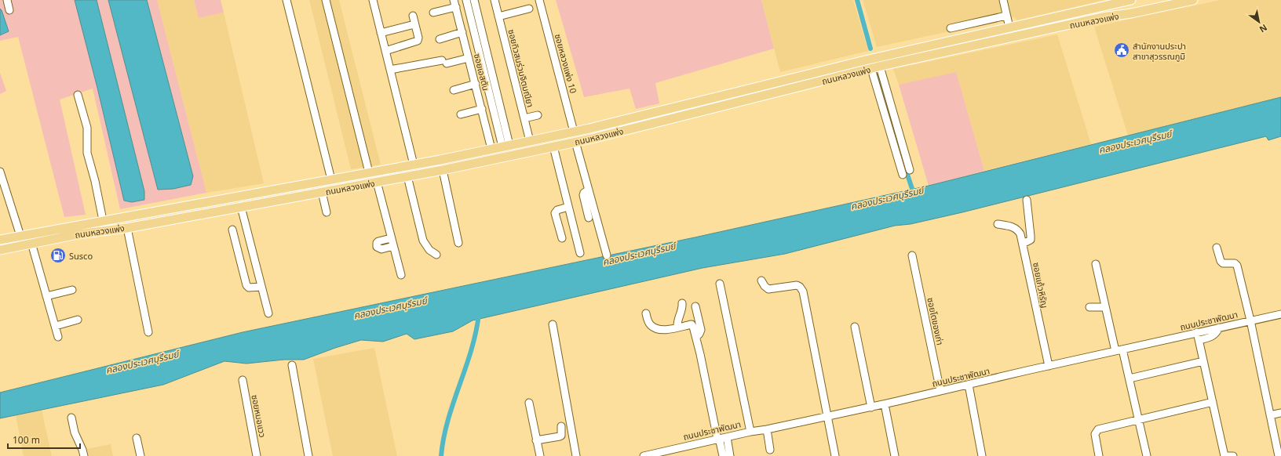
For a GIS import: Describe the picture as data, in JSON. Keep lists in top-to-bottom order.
{
  "streets": {
    "main road": ["ถนนหลวงแพ่ง"],
    "street": [
      "ซอยหลวงแพ่ง 10",
      "ซอยทิวสนร่วมจิตมณียา",
      "ซอยเอสตัน",
      "ซอยแก้วหิรัญ",
      "ถนนประชาพัฒนา",
      "ซอยโตของเก่า",
      "ซอยหมอแวว"
    ]
  },
  "crossings": [
    ["ถนนหลวงแพ่ง", "ซอยหลวงแพ่ง 10"],
    ["ถนนหลวงแพ่ง", "ซอยทิวสนร่วมจิตมณียา"],
    ["ถนนหลวงแพ่ง", "ซอยเอสตัน"],
    ["ซอยแก้วหิรัญ", "ถนนประชาพัฒนา"],
    ["ถนนประชาพัฒนา", "ซอยโตของเก่า"]
  ],
  "water": ["คลองประเวศบุรีรมย์"],
  "places": {
    "public building": ["สำนักงานประปา สาขาสุวรรณภูมิ"],
    "fuel station": ["Susco"]
  },
  "scale_bar": "100 m",
  "north": "bottom right"
}
